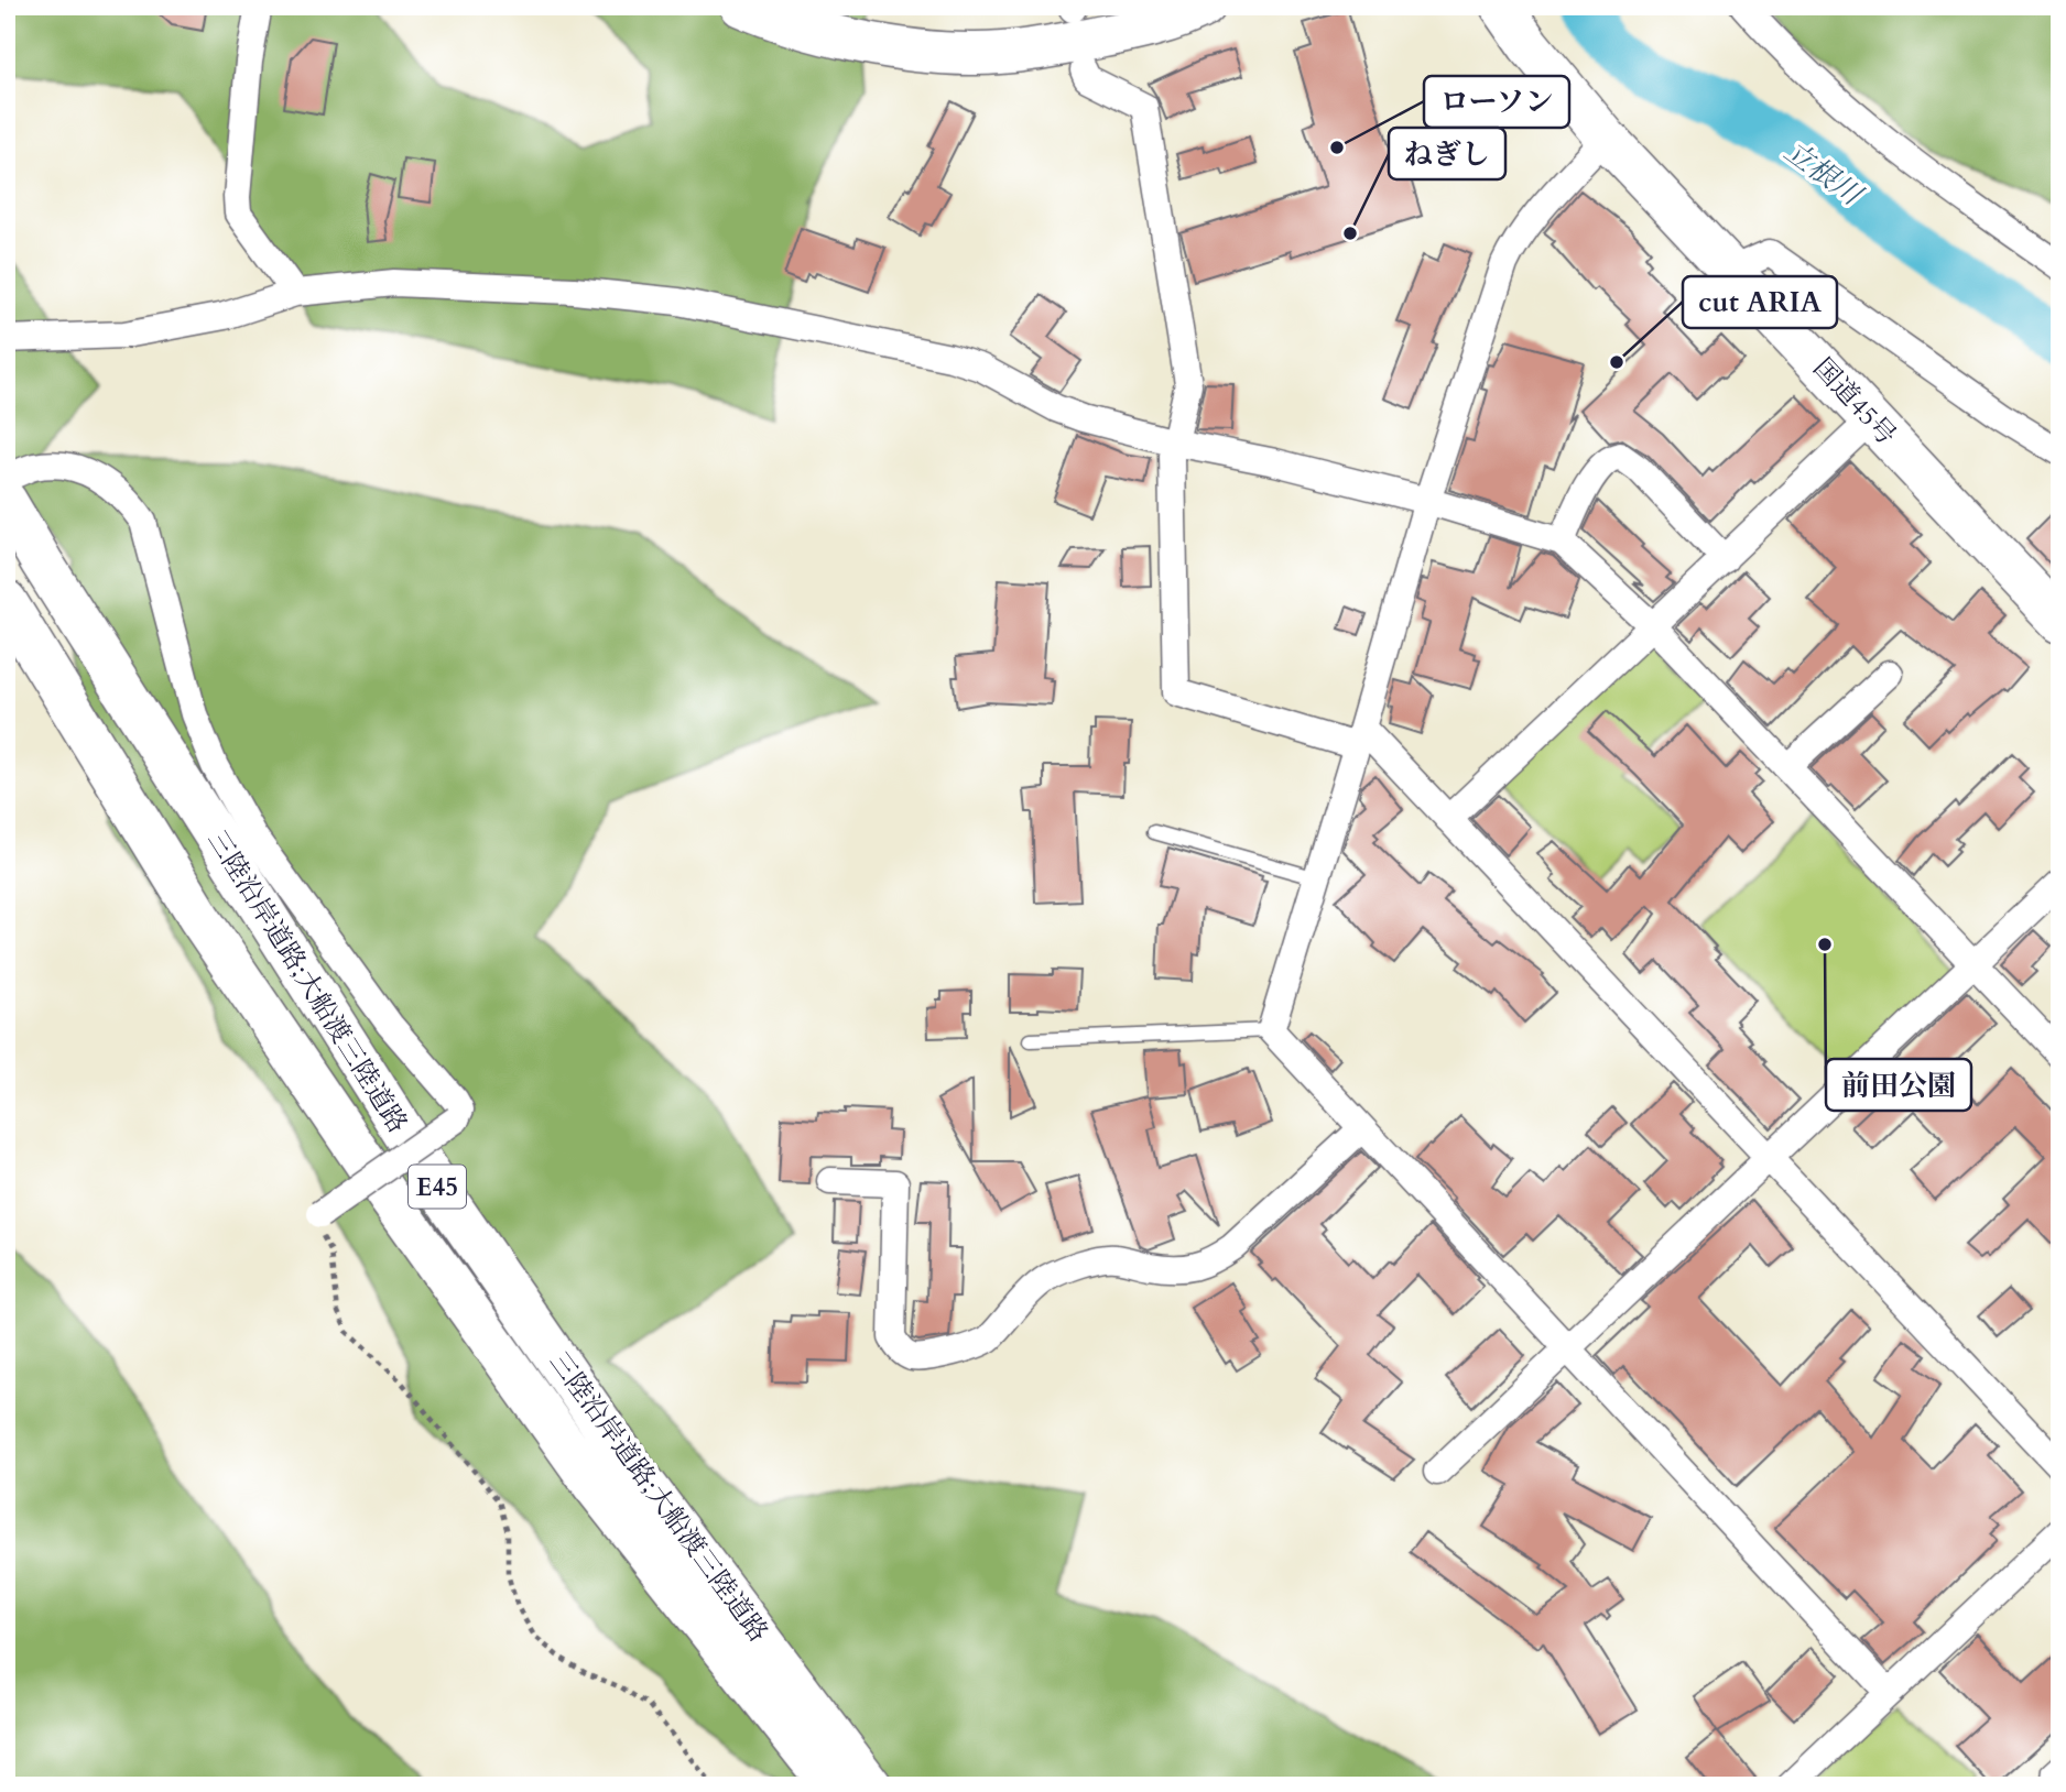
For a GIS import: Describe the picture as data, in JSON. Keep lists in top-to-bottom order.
{
  "streets": {
    "highway": ["国道45号", "三陸沿岸道路;大船渡三陸道路", "E45"]
  },
  "water": ["立根川"],
  "places": [
    "ローソン",
    "ねぎし",
    "cut ARIA",
    "前田公園"
  ]
}
